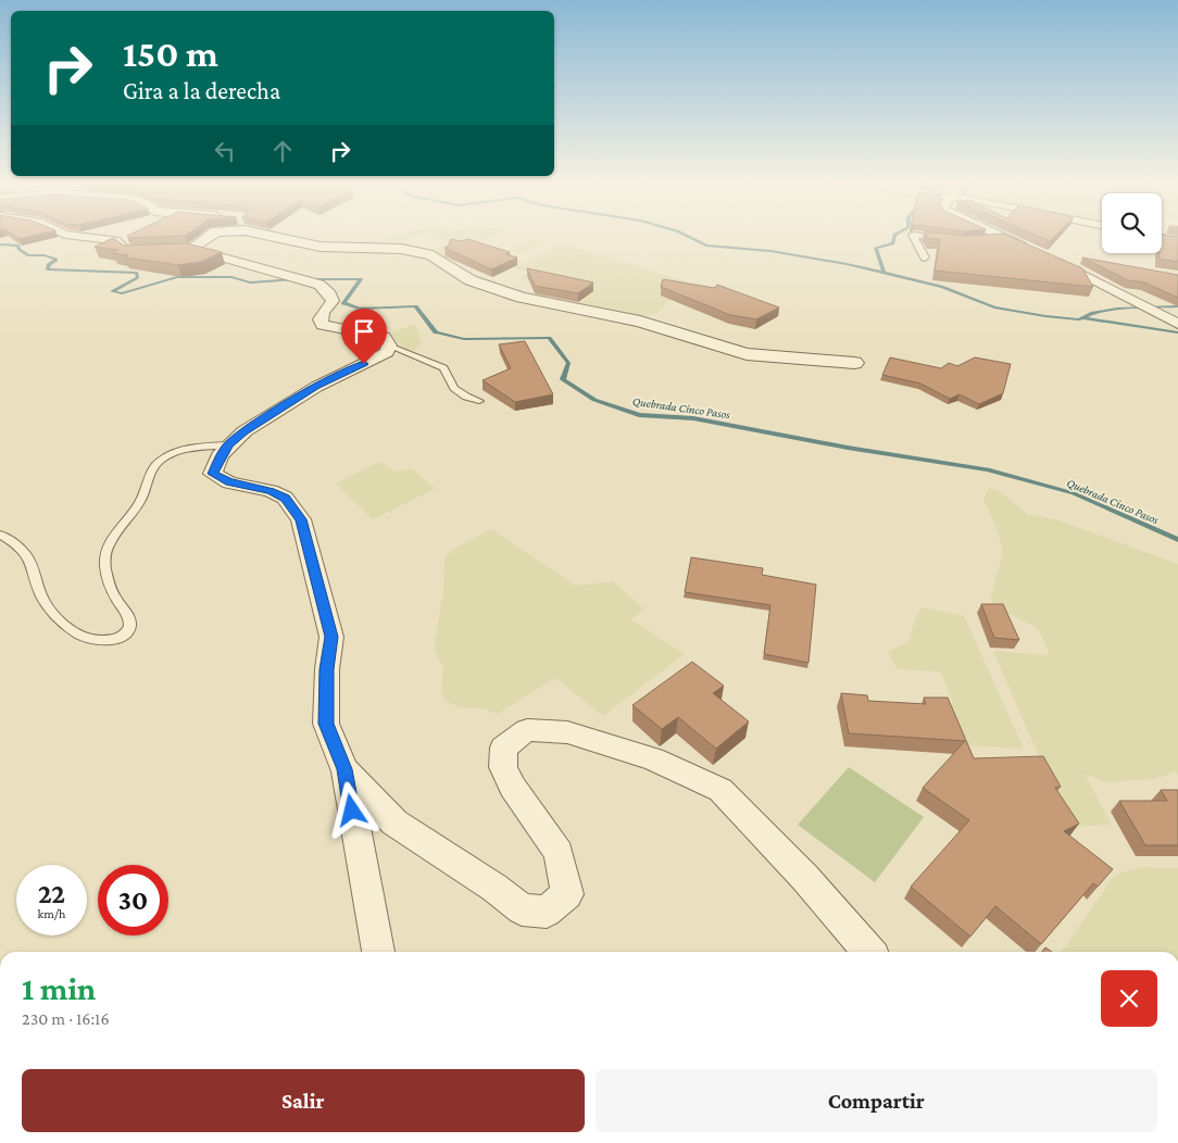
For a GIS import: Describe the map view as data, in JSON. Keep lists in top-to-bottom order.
{
  "water": ["Quebrada Cinco Pasos"],
  "page": {
    "turn": ["150 m", "Gira a la derecha"],
    "speed": "22 km/h",
    "limit": "30",
    "heading": ["1 min", "230 m · 16:16"],
    "buttons": ["Salir", "Compartir"]
  }
}
